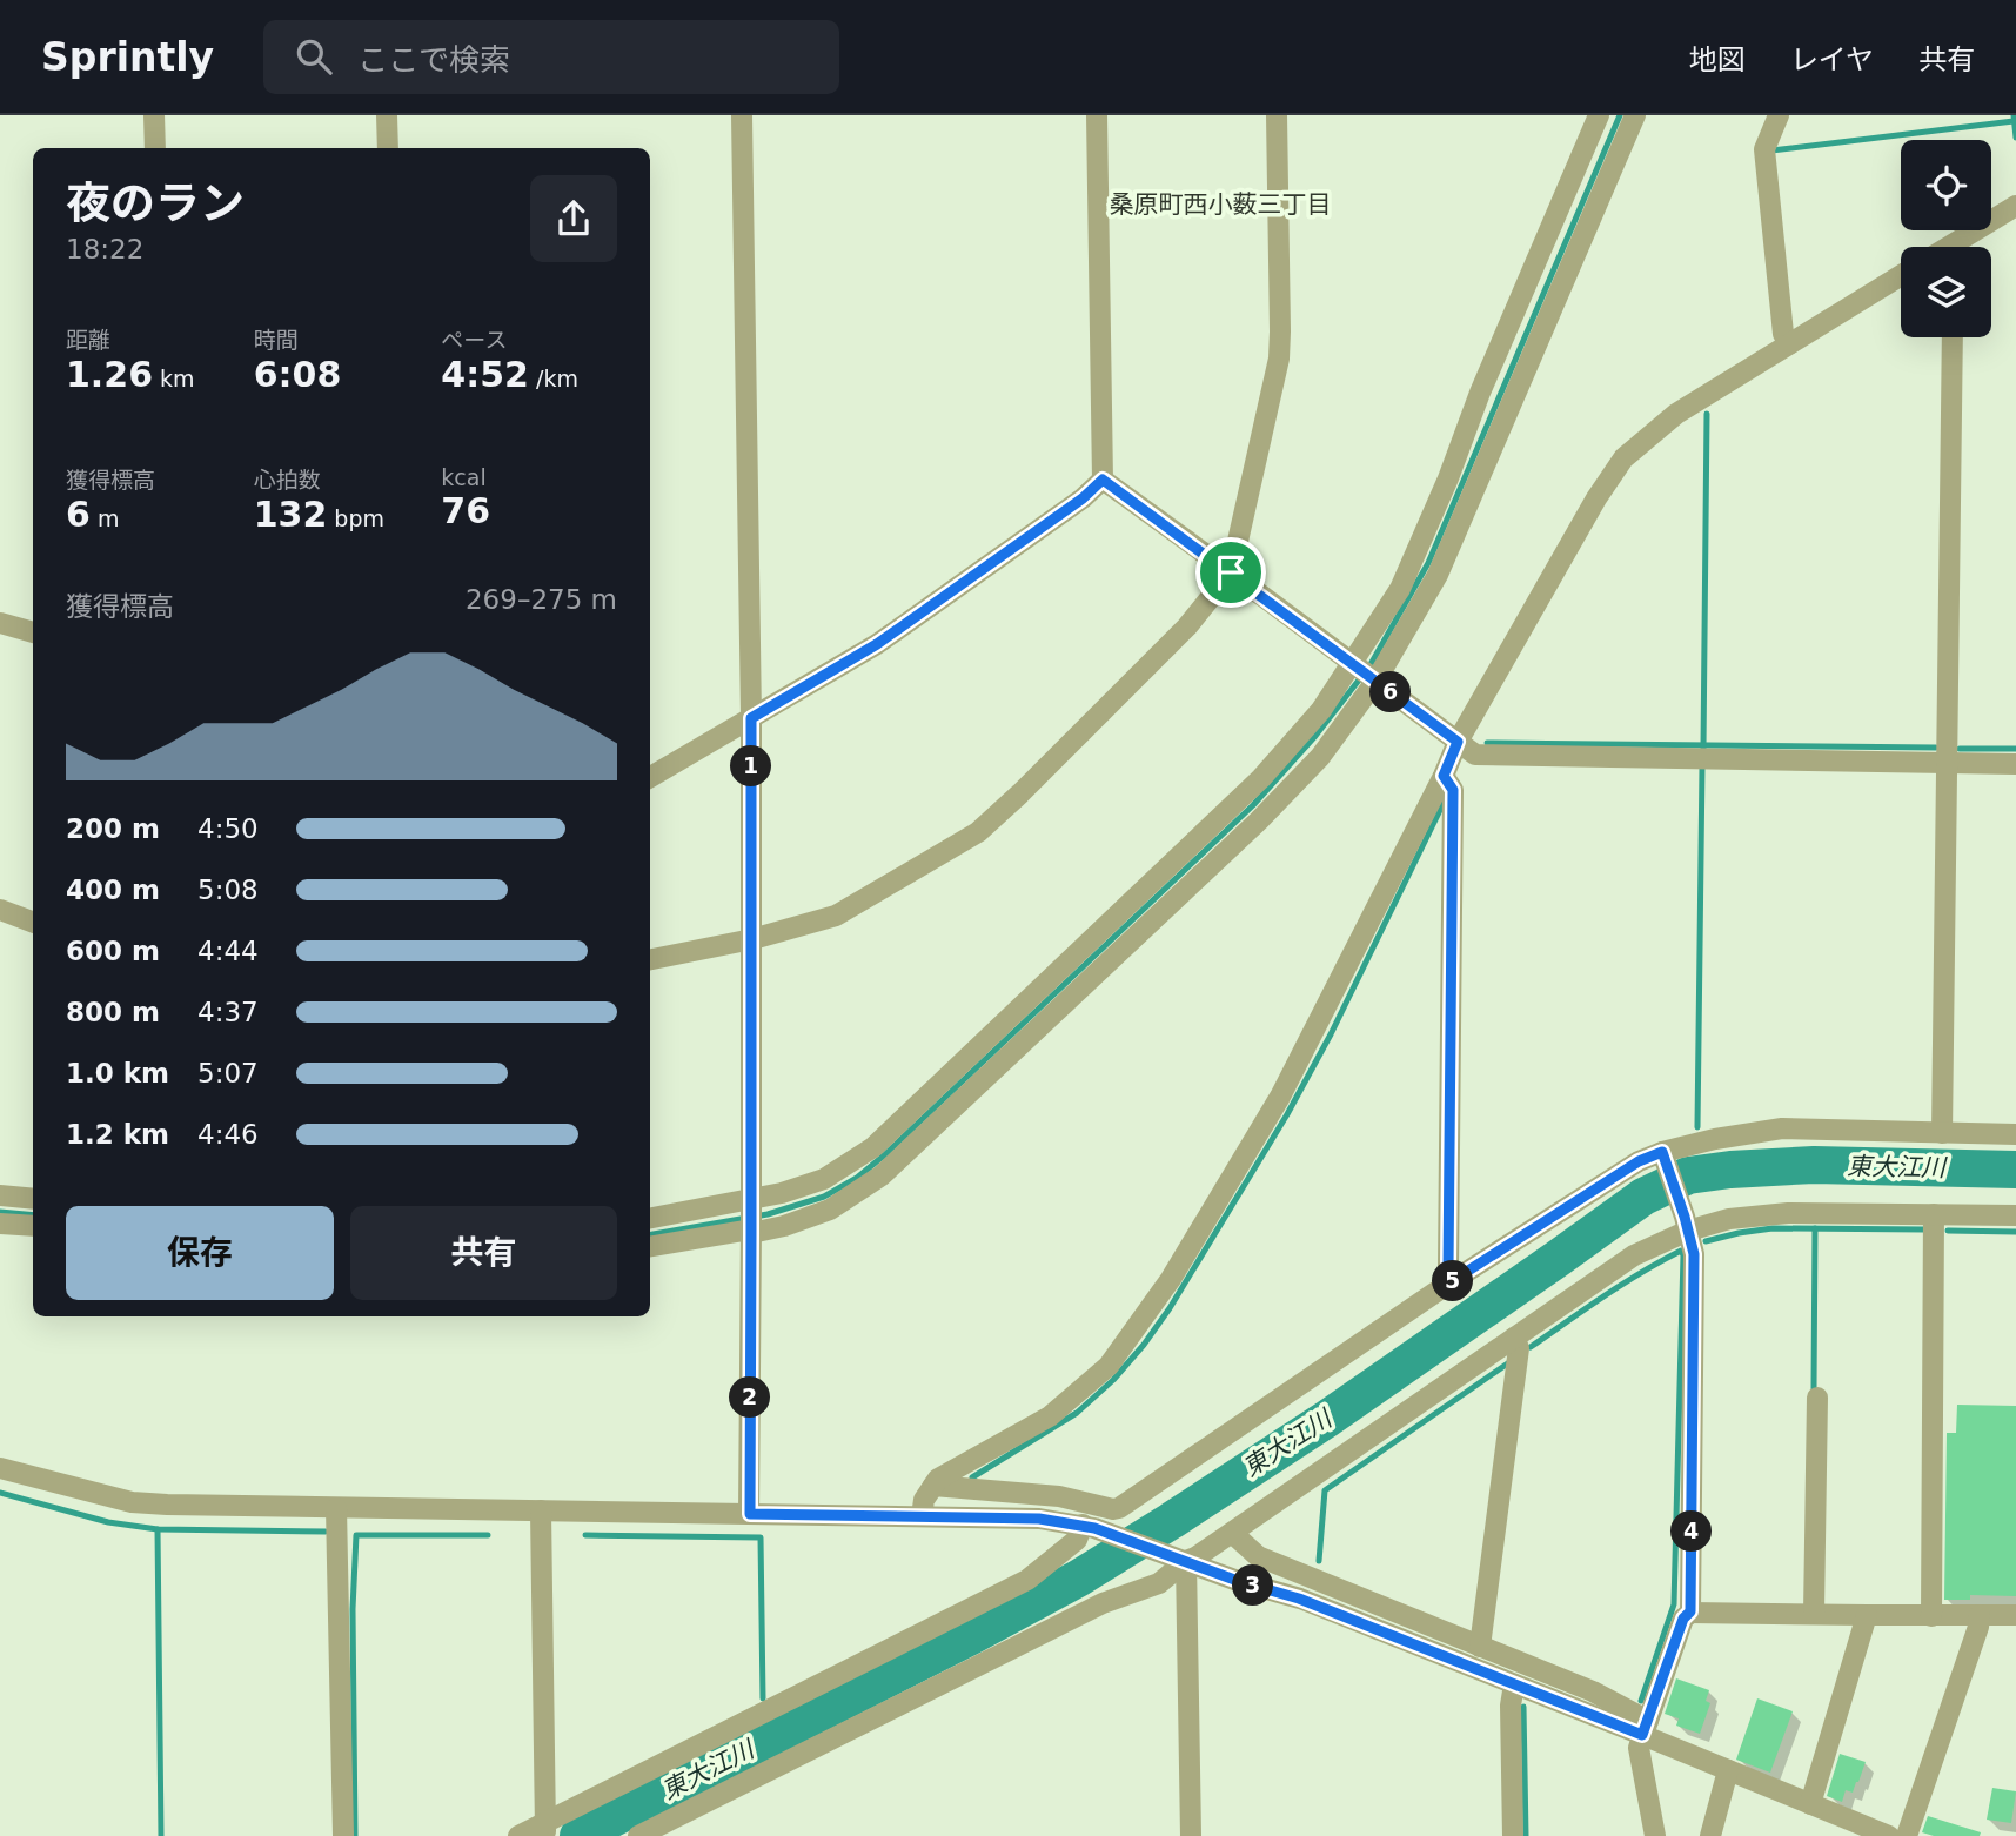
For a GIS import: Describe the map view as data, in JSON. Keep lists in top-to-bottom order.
{
  "districts": ["桑原町西小薮三丁目"],
  "water": ["東大江川"],
  "page": {
    "header": "Sprintly",
    "search": "ここで検索",
    "nav": ["地図", "レイヤ", "共有"],
    "heading": ["夜のラン", "18:22"],
    "stats": [
      ["距離", "1.26 km"],
      ["時間", "6:08"],
      ["ペース", "4:52 /km"],
      ["獲得標高", "6 m"],
      ["心拍数", "132 bpm"],
      ["kcal", "76"]
    ],
    "chart": ["獲得標高", "269–275 m"],
    "pins": [
      "6",
      "1",
      "5",
      "2",
      "4",
      "3"
    ],
    "list": [
      {
        "name": "200 m",
        "note": "4:50"
      },
      {
        "name": "400 m",
        "note": "5:08"
      },
      {
        "name": "600 m",
        "note": "4:44"
      },
      {
        "name": "800 m",
        "note": "4:37"
      },
      {
        "name": "1.0 km",
        "note": "5:07"
      },
      {
        "name": "1.2 km",
        "note": "4:46"
      }
    ],
    "buttons": ["保存", "共有"]
  }
}
